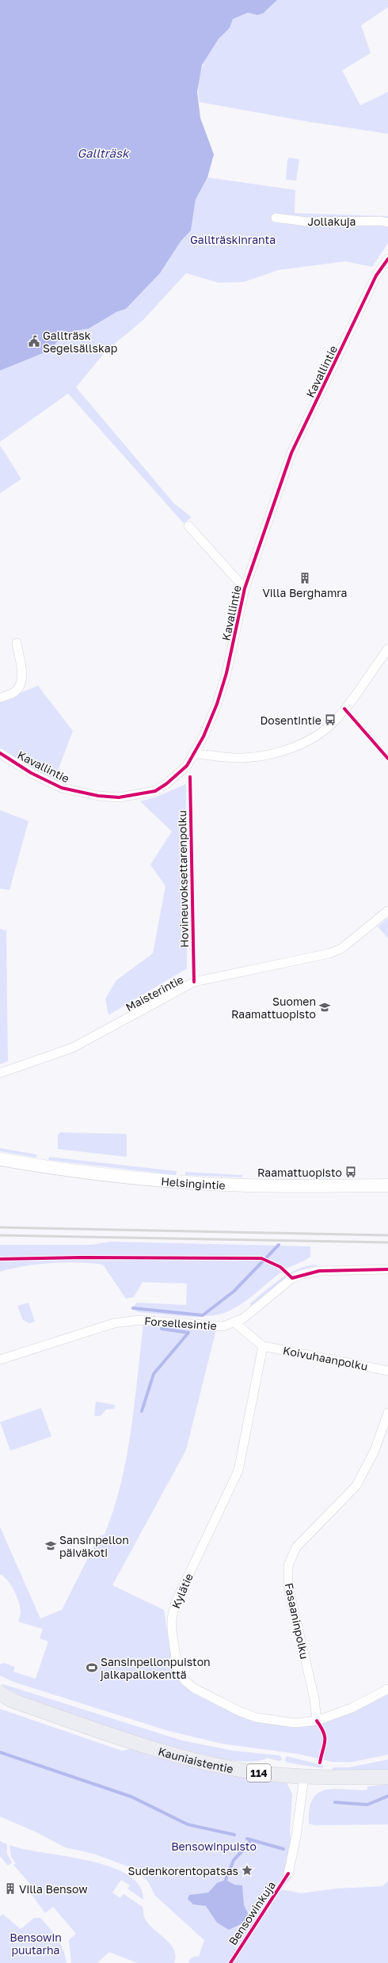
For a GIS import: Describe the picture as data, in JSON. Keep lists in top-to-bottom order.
{
  "streets": {
    "main road": ["Helsingintie", "Kauniaistentie", "114"],
    "street": [
      "Jollakuja",
      "Kavallintie",
      "Maisterintie",
      "Forsellesintie",
      "Koivuhaanpolku",
      "Kylätie",
      "Fasaaninpolku",
      "Bensowinkuja"
    ],
    "cycle path": ["Hovineuvoksettarenpolku"]
  },
  "crossings": [
    ["Koivuhaanpolku", "Kylätie"],
    ["Kylätie", "Fasaaninpolku"],
    ["Kauniaistentie", "Bensowinkuja"]
  ],
  "water": ["Gallträsk"],
  "parks": ["Gallträskinranta", "Bensowinpuisto", "Bensowin puutarha"],
  "places": {
    "public building": ["Gallträsk Segelsällskap"],
    "building": ["Villa Berghamra", "Villa Bensow"],
    "bus stop": ["Dosentintie", "Raamattuopisto"],
    "school or university": ["Suomen Raamattuopisto", "Sansinpellon päiväkoti"],
    "sports": ["Sansinpellonpuiston jalkapallokenttä"],
    "place": ["Sudenkorentopatsas"]
  }
}
